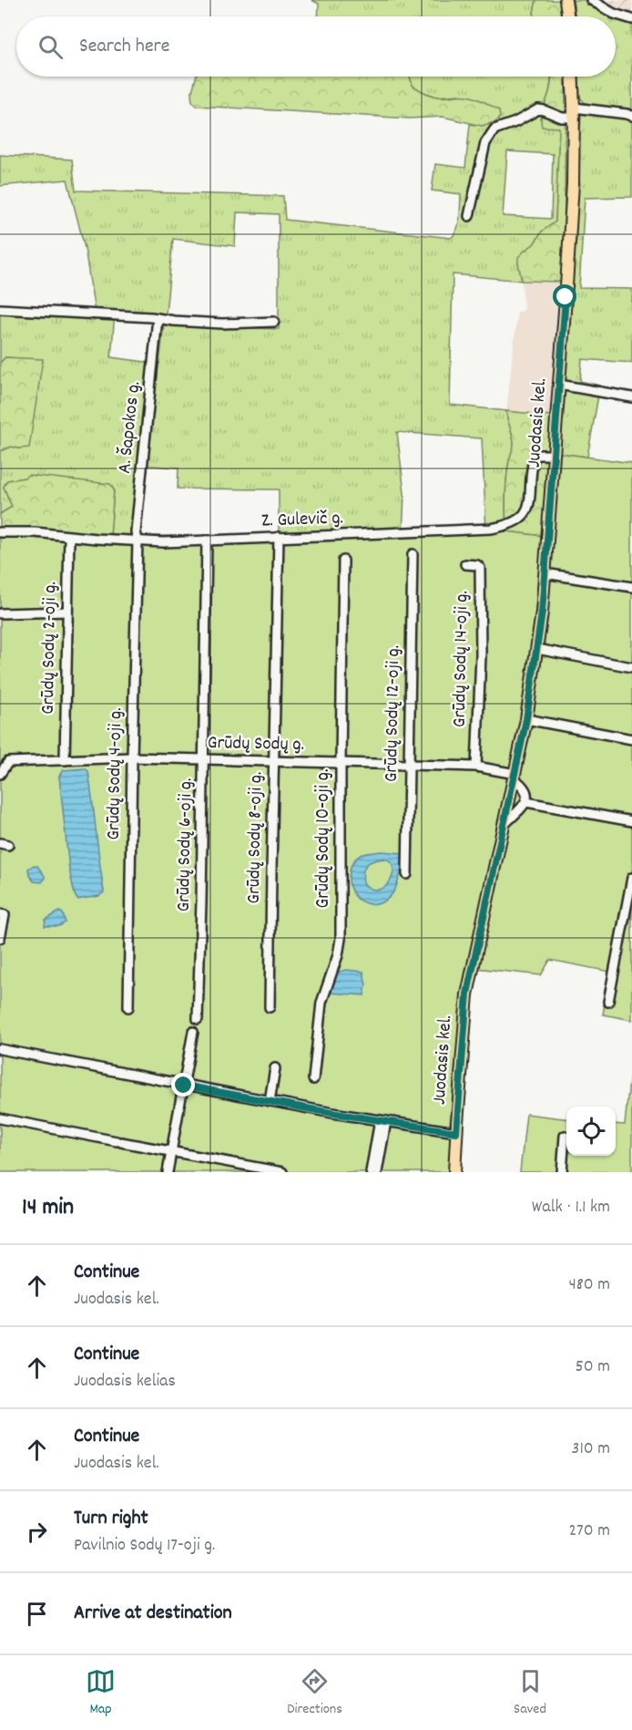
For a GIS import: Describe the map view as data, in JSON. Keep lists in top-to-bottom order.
{
  "streets": {
    "main road": ["Juodasis kel."],
    "street": [
      "A. Šapokos g.",
      "Z. Gulevič g.",
      "Grūdų Sodų 2-oji g.",
      "Grūdų Sodų 14-oji g.",
      "Grūdų Sodų 12-oji g.",
      "Grūdų Sodų g.",
      "Grūdų Sodų 4-oji g.",
      "Grūdų Sodų 8-oji g.",
      "Grūdų Sodų 10-oji g.",
      "Grūdų Sodų 6-oji g."
    ]
  },
  "crossings": [
    ["Juodasis kel.", "Z. Gulevič g."],
    ["Juodasis kel.", "Grūdų Sodų g."],
    ["A. Šapokos g.", "Z. Gulevič g."],
    ["A. Šapokos g.", "Grūdų Sodų 4-oji g."],
    ["Z. Gulevič g.", "Grūdų Sodų 2-oji g."],
    ["Z. Gulevič g.", "Grūdų Sodų 4-oji g."],
    ["Z. Gulevič g.", "Grūdų Sodų 8-oji g."],
    ["Z. Gulevič g.", "Grūdų Sodų 6-oji g."],
    ["Grūdų Sodų 2-oji g.", "Grūdų Sodų g."],
    ["Grūdų Sodų 14-oji g.", "Grūdų Sodų g."],
    ["Grūdų Sodų 12-oji g.", "Grūdų Sodų g."],
    ["Grūdų Sodų g.", "Grūdų Sodų 4-oji g."],
    ["Grūdų Sodų g.", "Grūdų Sodų 8-oji g."],
    ["Grūdų Sodų g.", "Grūdų Sodų 10-oji g."],
    ["Grūdų Sodų g.", "Grūdų Sodų 6-oji g."]
  ],
  "page": {
    "search": "Search here",
    "heading": ["14 min", "Walk · 1.1 km"],
    "list": [
      ["Continue", "Juodasis kel.", "480 m"],
      ["Continue", "Juodasis kelias", "50 m"],
      ["Continue", "Juodasis kel.", "310 m"],
      ["Turn right", "Pavilnio Sodų 17-oji g.", "270 m"],
      "Arrive at destination"
    ],
    "nav": ["Map", "Directions", "Saved"]
  }
}
